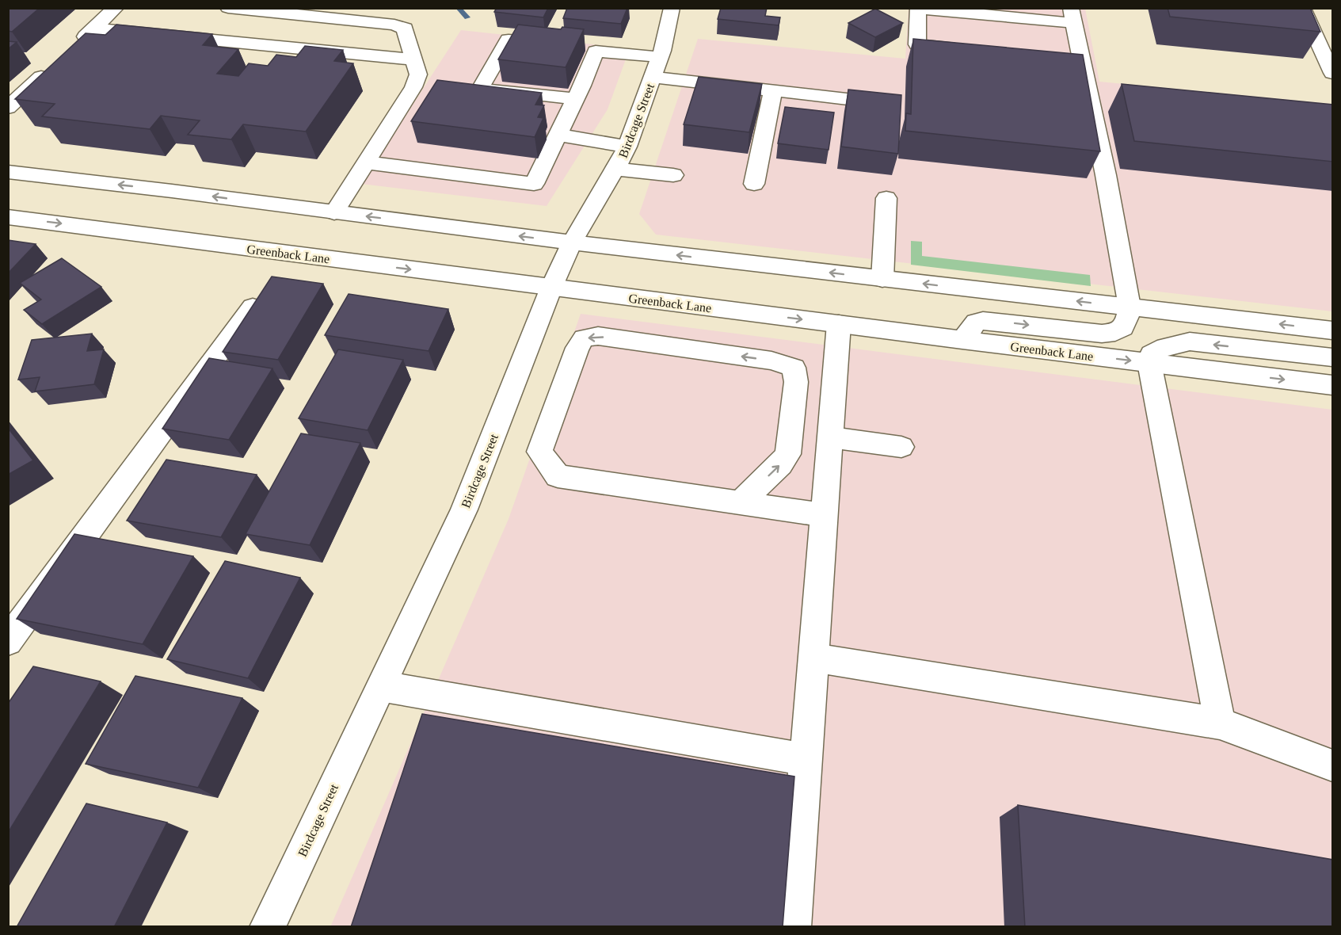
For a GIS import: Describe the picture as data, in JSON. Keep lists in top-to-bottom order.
{
  "streets": {
    "main road": ["Birdcage Street", "Greenback Lane"]
  },
  "crossings": [
    ["Birdcage Street", "Greenback Lane"]
  ]
}
